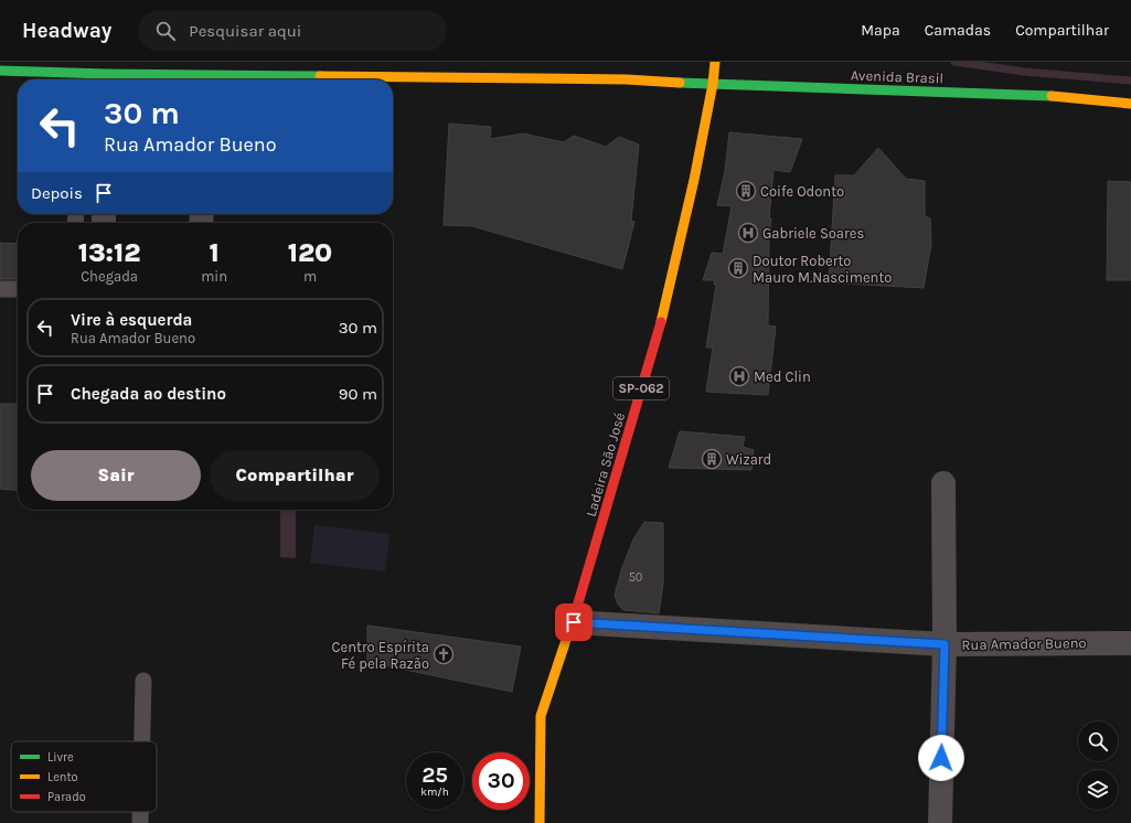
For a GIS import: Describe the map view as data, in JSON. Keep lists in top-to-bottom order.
{
  "streets": {
    "main road": ["Avenida Brasil", "SP-062", "Ladeira São José"],
    "street": ["Rua Amador Bueno"]
  },
  "crossings": [
    ["Avenida Brasil", "Ladeira São José"],
    ["Ladeira São José", "Rua Amador Bueno"]
  ],
  "places": {
    "building": ["Coife Odonto", "Doutor Roberto Mauro M.Nascimento", "Wizard"],
    "hospital": ["Gabriele Soares", "Med Clin"],
    "church": ["Centro Espírita Fé pela Razão"]
  },
  "house_numbers": ["50"],
  "legend": ["Livre", "Lento", "Parado"],
  "page": {
    "header": "Headway",
    "search": "Pesquisar aqui",
    "nav": ["Mapa", "Camadas", "Compartilhar"],
    "turn": ["30 m", "Rua Amador Bueno"],
    "then": "Depois",
    "eta": [
      "13:12",
      "Chegada",
      "1",
      "min",
      "120",
      "m"
    ],
    "list": [
      {
        "name": "Vire à esquerda",
        "note": "Rua Amador Bueno",
        "value": "30 m"
      },
      {
        "name": "Chegada ao destino",
        "value": "90 m"
      }
    ],
    "buttons": ["Sair", "Compartilhar"],
    "speed": "25 km/h",
    "limit": "30"
  }
}
